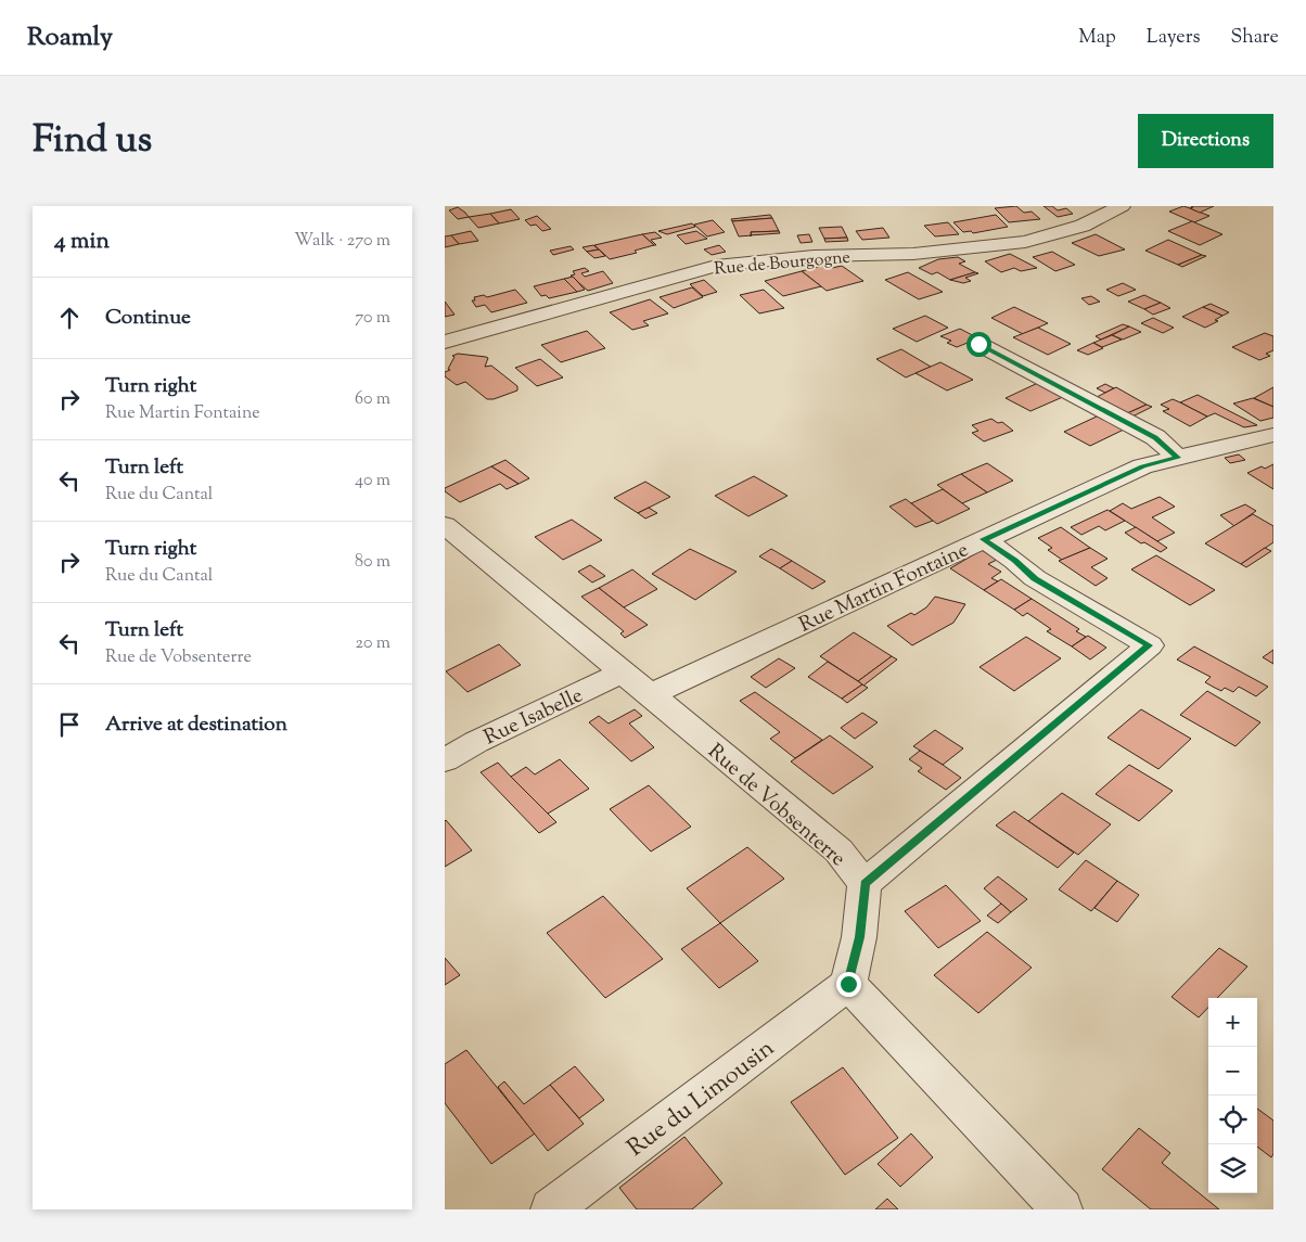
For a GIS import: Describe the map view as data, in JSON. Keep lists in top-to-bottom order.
{
  "streets": {
    "street": [
      "Rue de Bourgogne",
      "Rue Martin Fontaine",
      "Rue Isabelle",
      "Rue de Vobsenterre",
      "Rue du Limousin"
    ]
  },
  "crossings": [
    ["Rue Martin Fontaine", "Rue de Vobsenterre"],
    ["Rue Isabelle", "Rue de Vobsenterre"]
  ],
  "page": {
    "header": "Roamly",
    "nav": ["Map", "Layers", "Share"],
    "title": "Find us",
    "buttons": "Directions",
    "heading": ["4 min", "Walk · 270 m"],
    "list": [
      ["Continue", "70 m"],
      ["Turn right", "Rue Martin Fontaine", "60 m"],
      ["Turn left", "Rue du Cantal", "40 m"],
      ["Turn right", "Rue du Cantal", "80 m"],
      ["Turn left", "Rue de Vobsenterre", "20 m"],
      "Arrive at destination"
    ],
    "map_buttons": ["+", "−"]
  }
}
